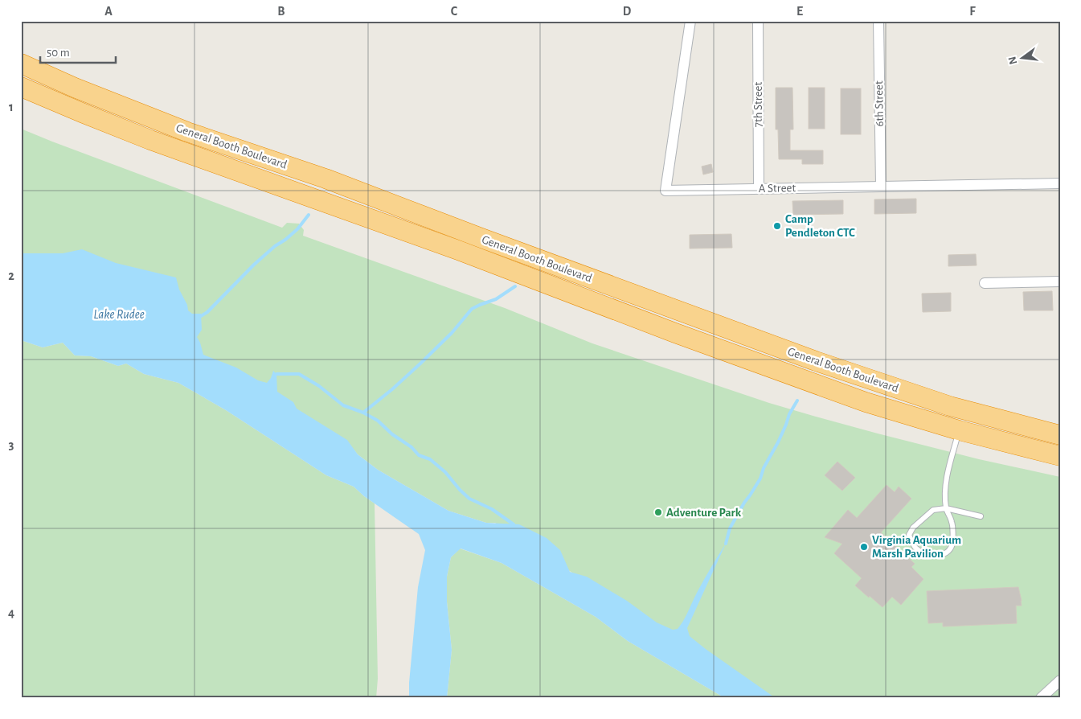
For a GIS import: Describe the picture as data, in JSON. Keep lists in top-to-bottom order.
{
  "streets": {
    "highway": ["General Booth Boulevard"],
    "street": ["6th Street", "7th Street", "A Street"]
  },
  "crossings": [
    ["6th Street", "A Street"],
    ["7th Street", "A Street"]
  ],
  "water": ["Lake Rudee"],
  "places": ["Camp Pendleton CTC", "Adventure Park", "Virginia Aquarium Marsh Pavilion"],
  "scale_bar": "50 m",
  "north": "left",
  "grid": {
    "columns": [
      "A",
      "B",
      "C",
      "D",
      "E",
      "F"
    ],
    "rows": [
      "1",
      "2",
      "3",
      "4"
    ]
  }
}
